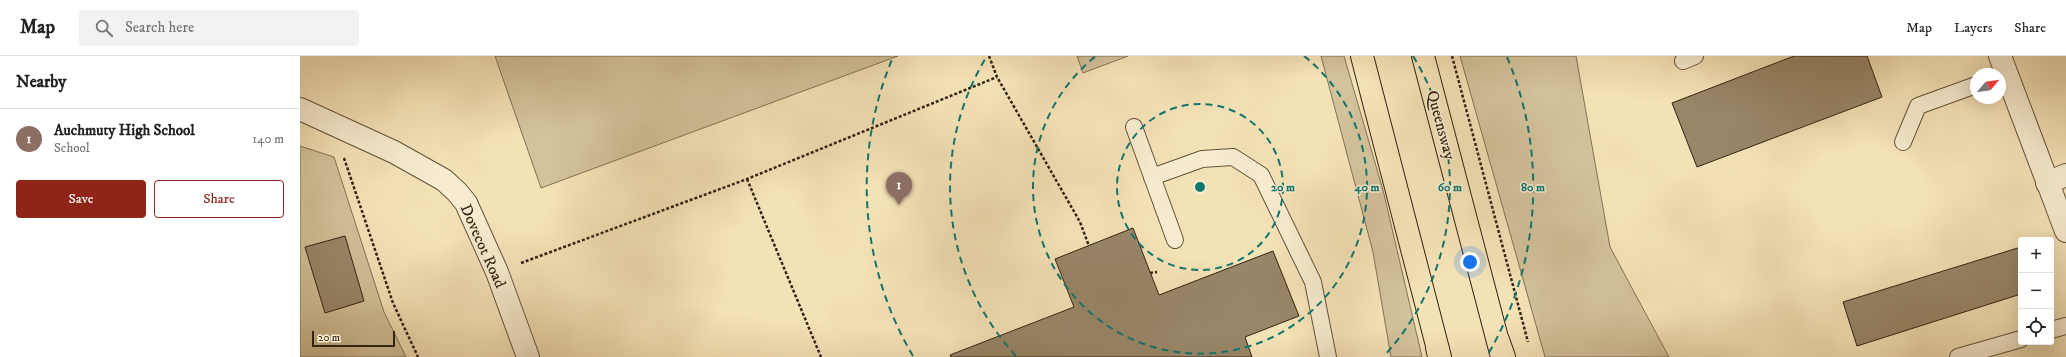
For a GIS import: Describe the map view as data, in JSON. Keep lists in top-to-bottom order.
{
  "streets": {
    "main road": ["Queensway"],
    "street": ["Dovecot Road"]
  },
  "scale_bar": "20 m",
  "north": "top right",
  "page": {
    "header": "Map",
    "search": "Search here",
    "nav": ["Map", "Layers", "Share"],
    "heading": "Nearby",
    "list": [
      {
        "mark": "1",
        "name": "Auchmuty High School",
        "note": "School",
        "value": "140 m"
      }
    ],
    "buttons": ["Save", "Share"],
    "pins": "1",
    "map_buttons": ["+", "−"],
    "scale": "20 m"
  },
  "rings": [
    "20 m",
    "40 m",
    "60 m",
    "80 m"
  ]
}
